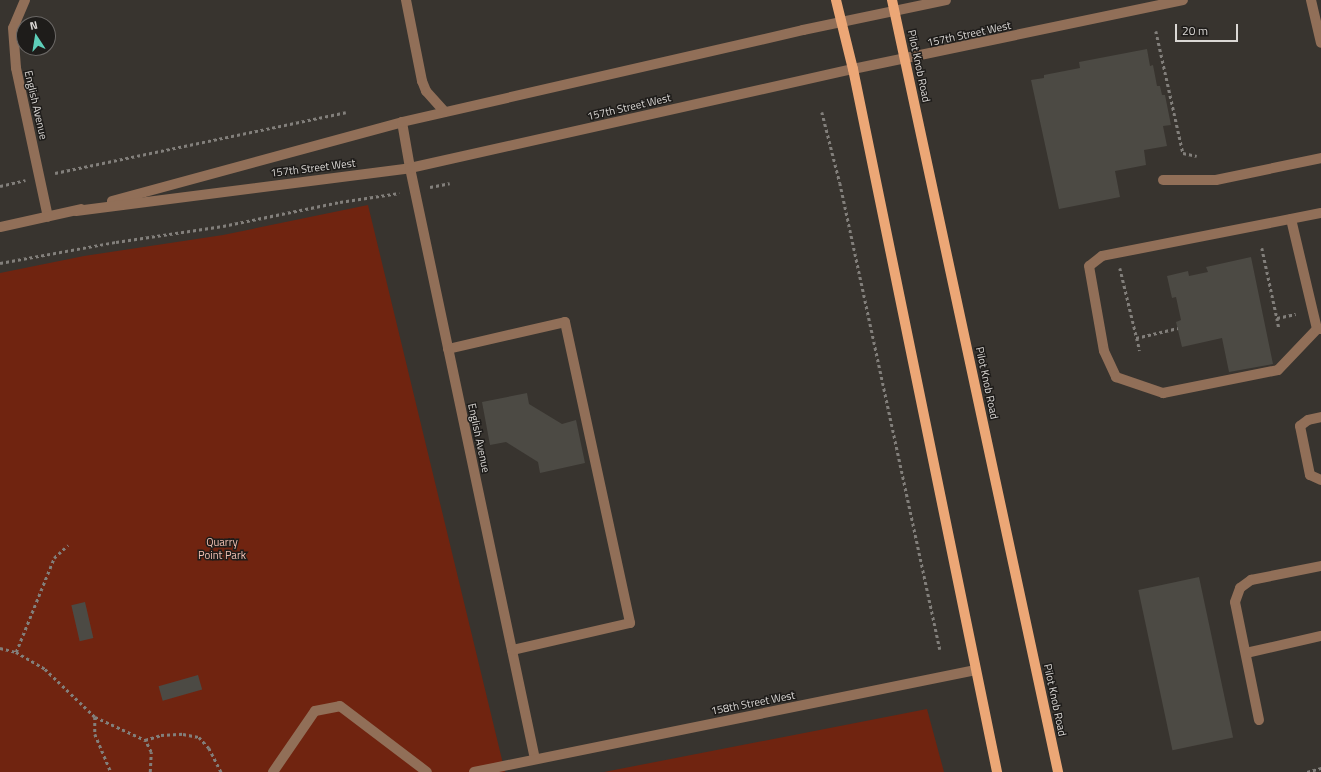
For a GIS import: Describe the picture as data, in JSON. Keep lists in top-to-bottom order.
{
  "streets": {
    "main road": ["Pilot Knob Road"],
    "street": ["157th Street West", "English Avenue", "158th Street West"]
  },
  "crossings": [
    ["157th Street West", "Pilot Knob Road"],
    ["157th Street West", "English Avenue"],
    ["English Avenue", "158th Street West"]
  ],
  "parks": ["Quarry Point Park"],
  "scale_bar": "20 m",
  "north": "top"
}
